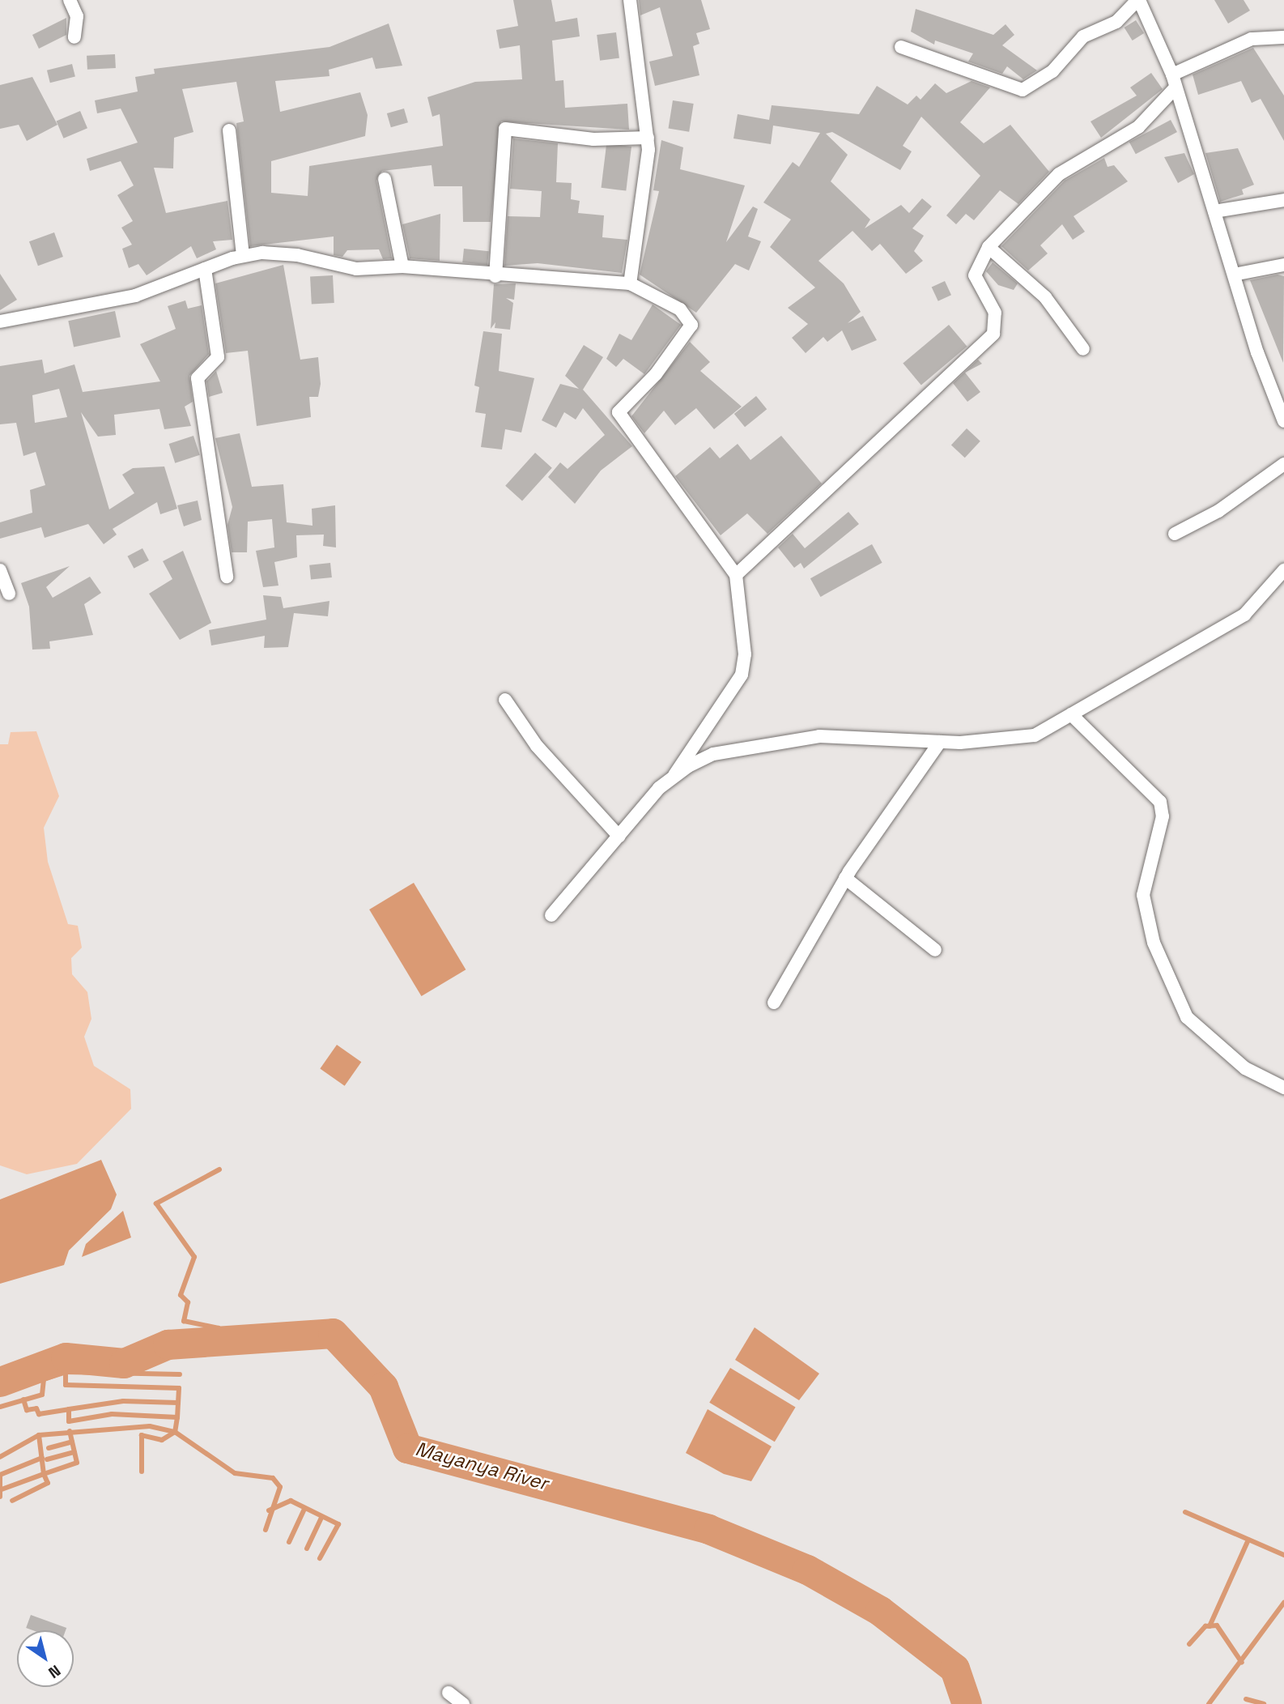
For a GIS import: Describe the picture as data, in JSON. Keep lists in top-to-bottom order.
{
  "water": ["Mayanya River"],
  "north": "bottom right"
}
